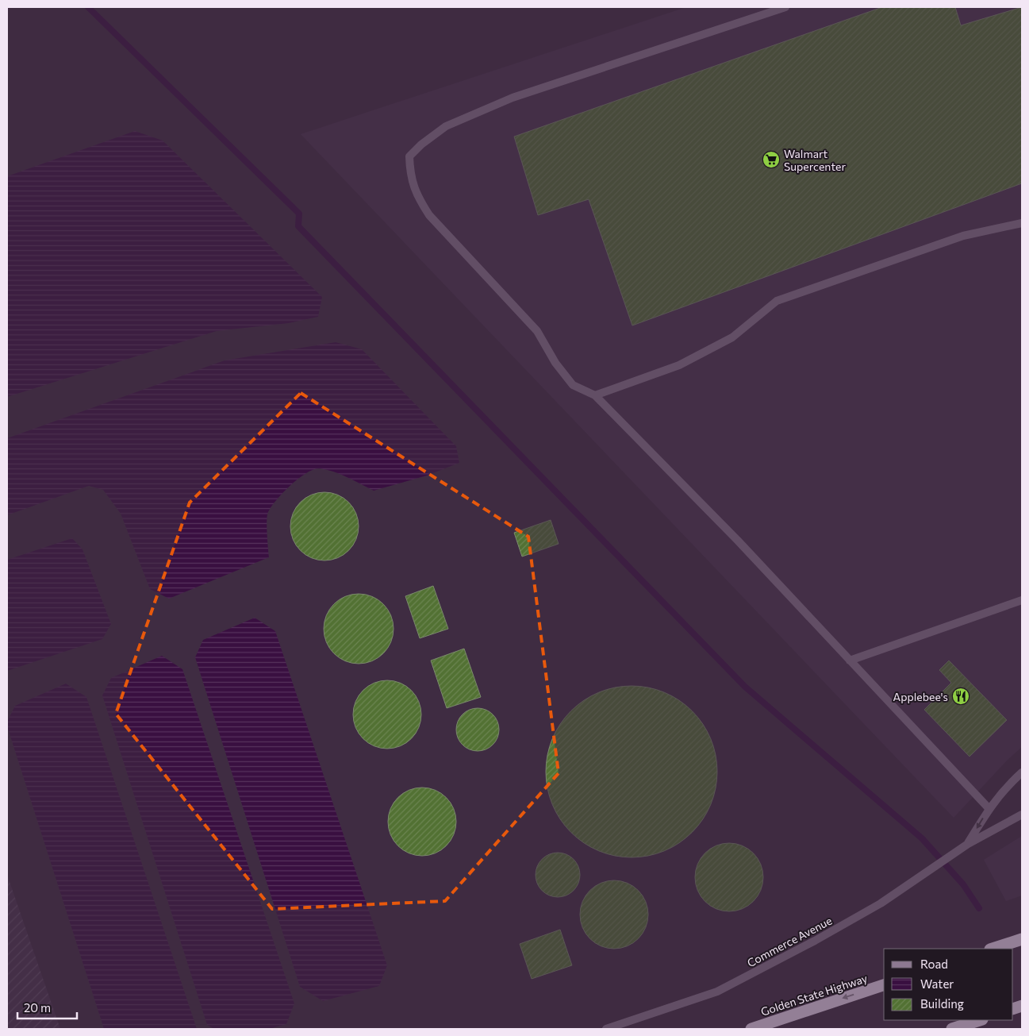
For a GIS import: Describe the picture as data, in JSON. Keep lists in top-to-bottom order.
{
  "streets": {
    "highway": ["Golden State Highway"],
    "street": ["Commerce Avenue"]
  },
  "one_way": ["Golden State Highway"],
  "places": {
    "supermarket": ["Walmart Supercenter"],
    "restaurant": ["Applebee's"]
  },
  "legend": ["Road", "Water", "Building"],
  "scale_bar": "20 m"
}
